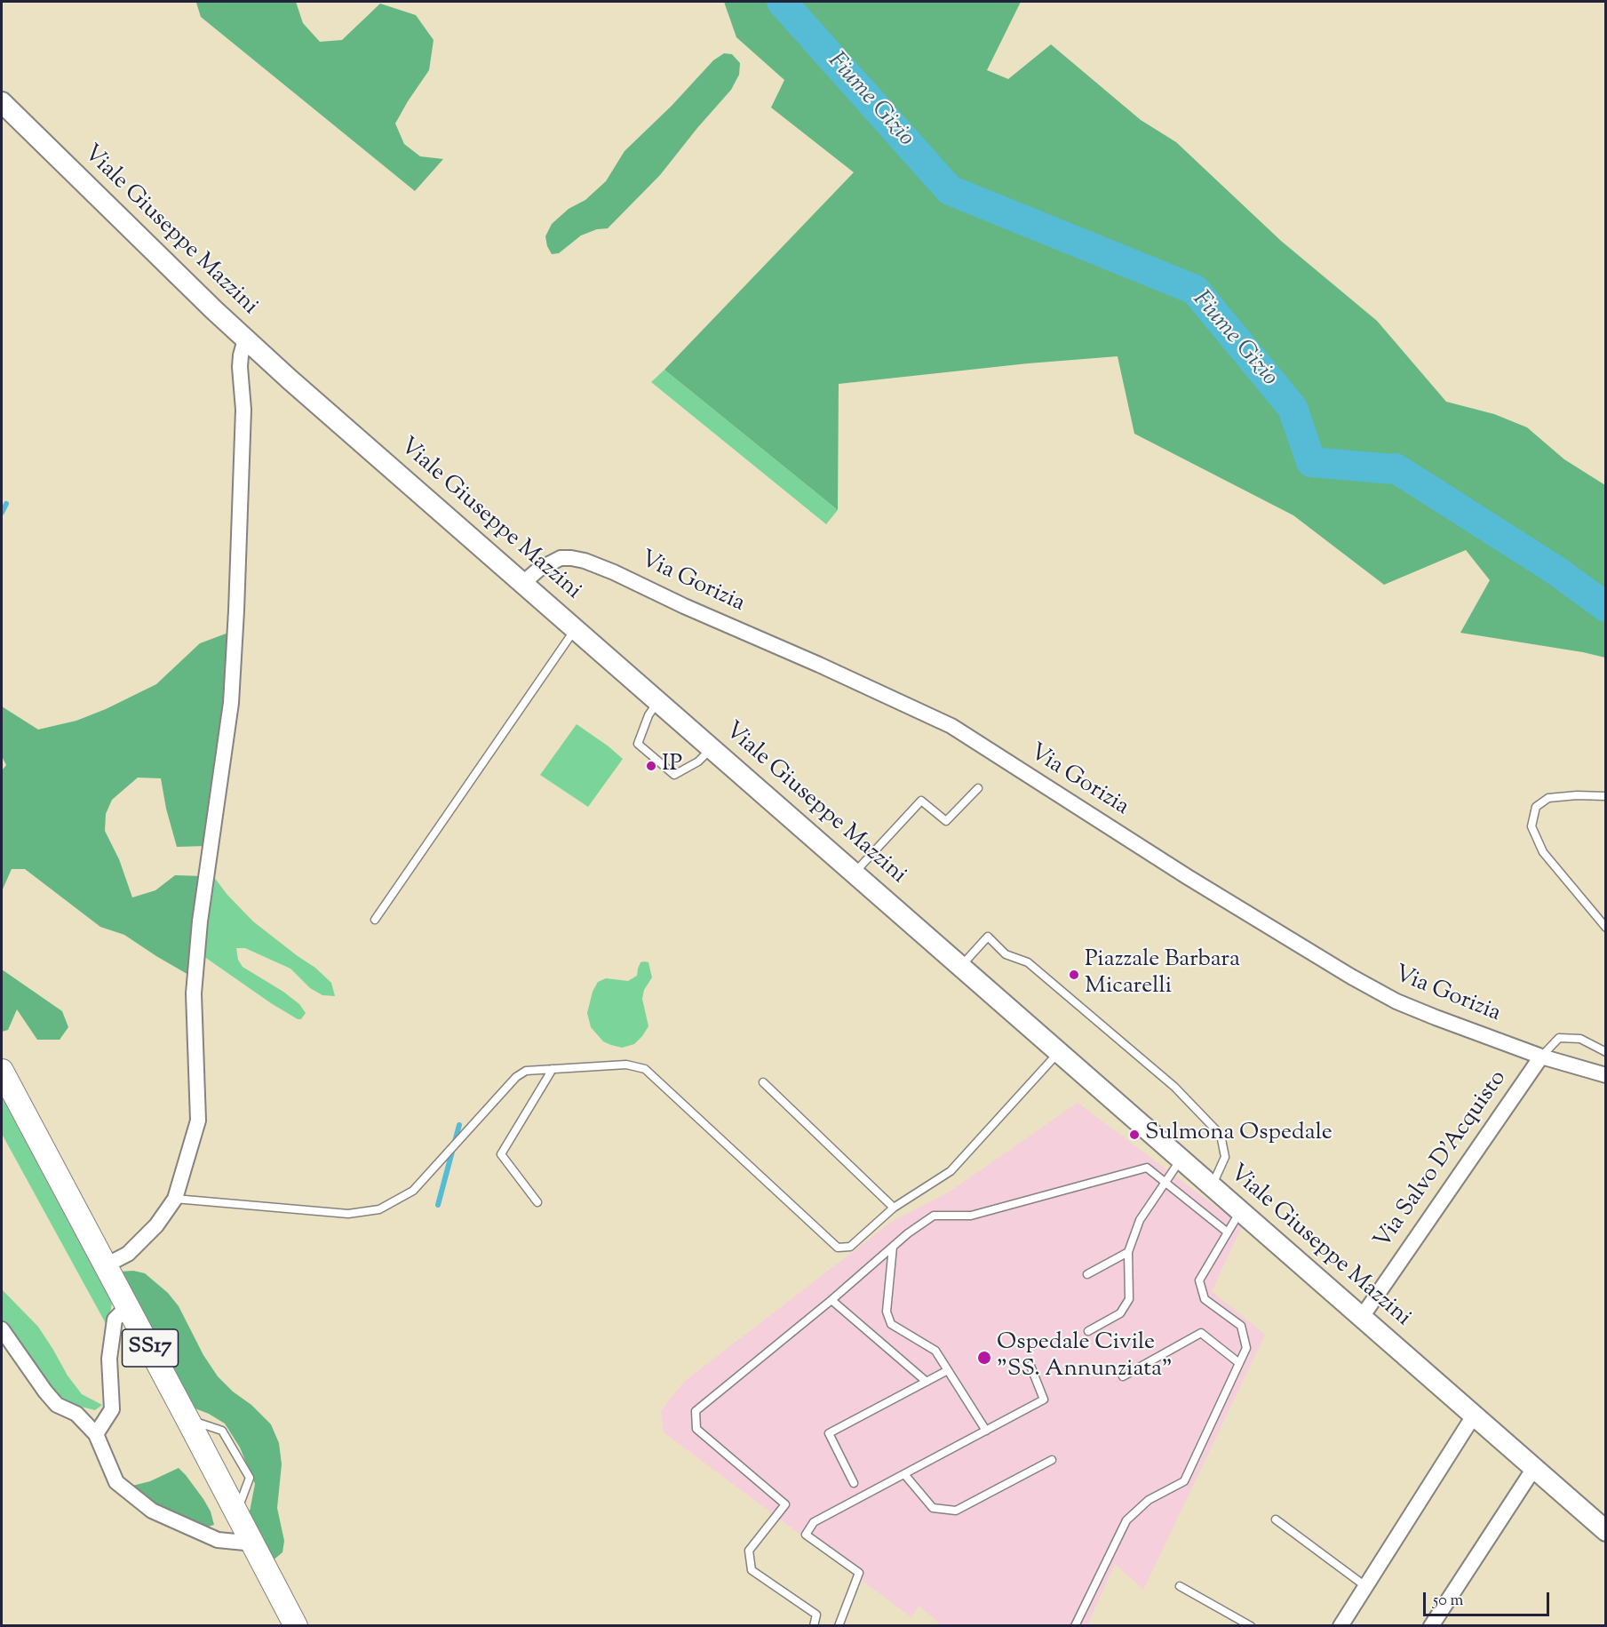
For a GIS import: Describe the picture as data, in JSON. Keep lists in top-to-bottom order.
{
  "streets": {
    "main road": ["Viale Giuseppe Mazzini", "SS17"],
    "street": ["Via Gorizia", "Via Salvo D'Acquisto"]
  },
  "crossings": [
    ["Viale Giuseppe Mazzini", "Via Gorizia"],
    ["Viale Giuseppe Mazzini", "Via Salvo D'Acquisto"],
    ["Via Gorizia", "Via Salvo D'Acquisto"]
  ],
  "water": ["Fiume Gizio"],
  "places": [
    "IP",
    "Piazzale Barbara Micarelli",
    "Sulmona Ospedale",
    "Ospedale Civile \"SS. Annunziata\""
  ],
  "scale_bar": "50 m"
}
